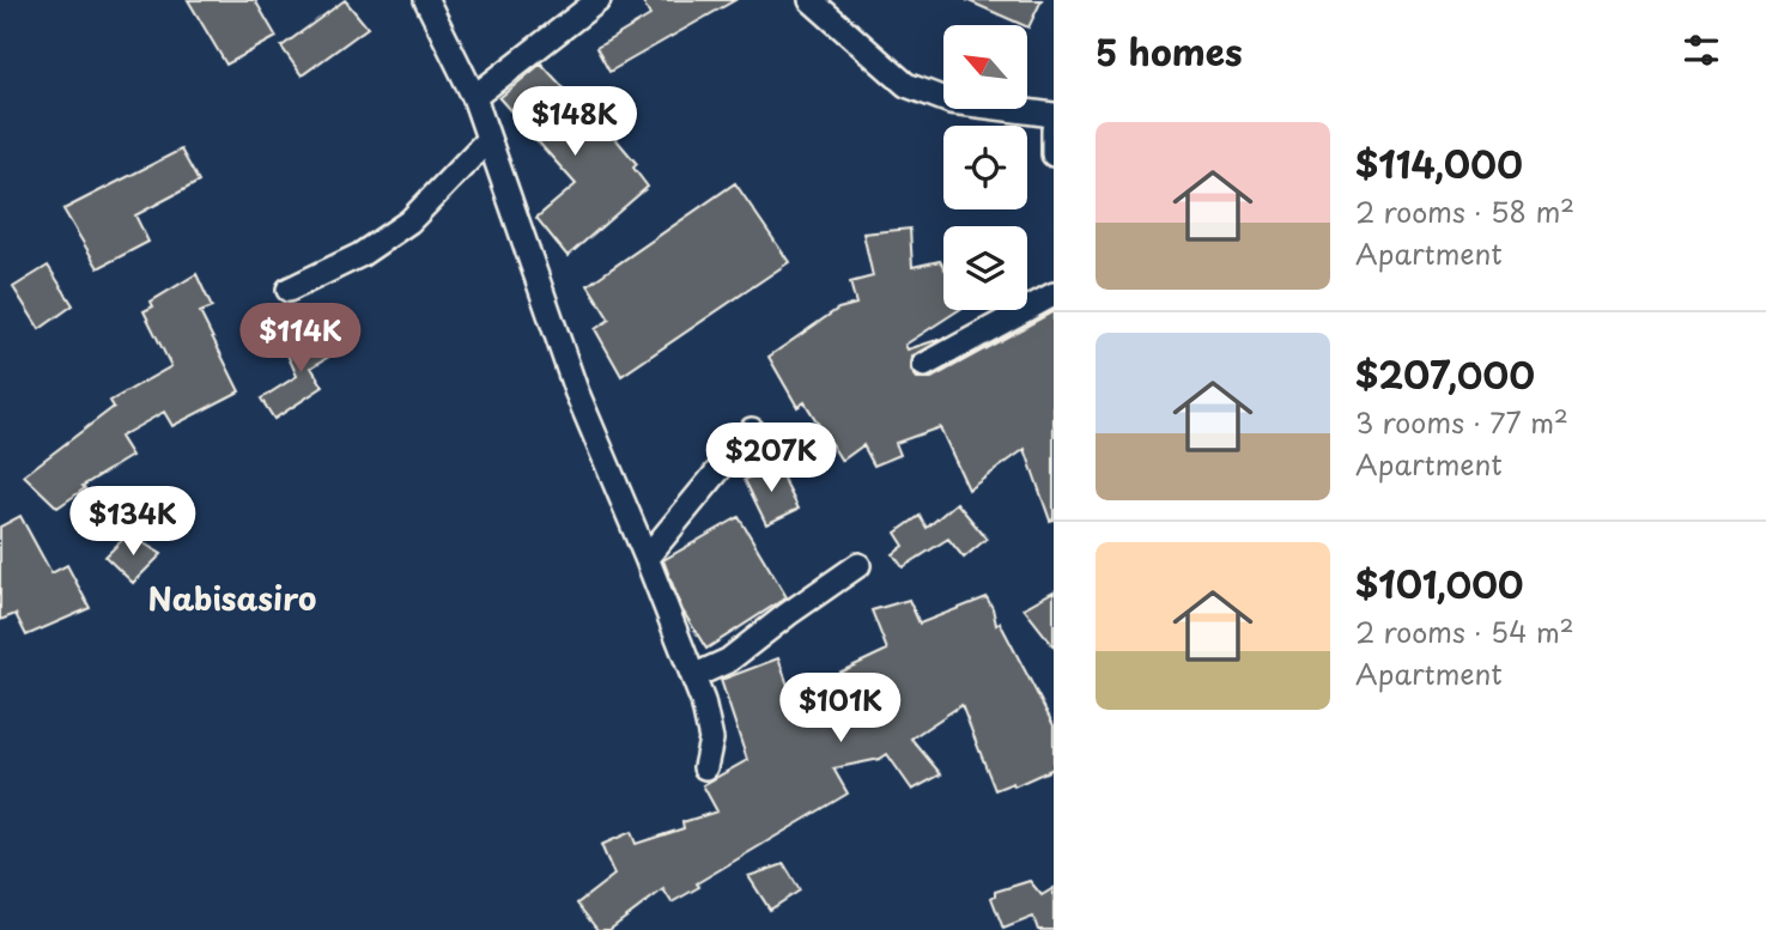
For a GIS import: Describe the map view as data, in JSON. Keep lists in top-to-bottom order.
{
  "districts": ["Nabisasiro"],
  "north": "top left",
  "page": {
    "heading": "5 homes",
    "price": [
      "$148K",
      "$114K",
      "$207K",
      "$134K",
      "$101K"
    ],
    "list": [
      {
        "name": "$114,000",
        "note": "2 rooms · 58 m² · Apartment"
      },
      {
        "name": "$207,000",
        "note": "3 rooms · 77 m² · Apartment"
      },
      {
        "name": "$101,000",
        "note": "2 rooms · 54 m² · Apartment"
      }
    ]
  }
}
